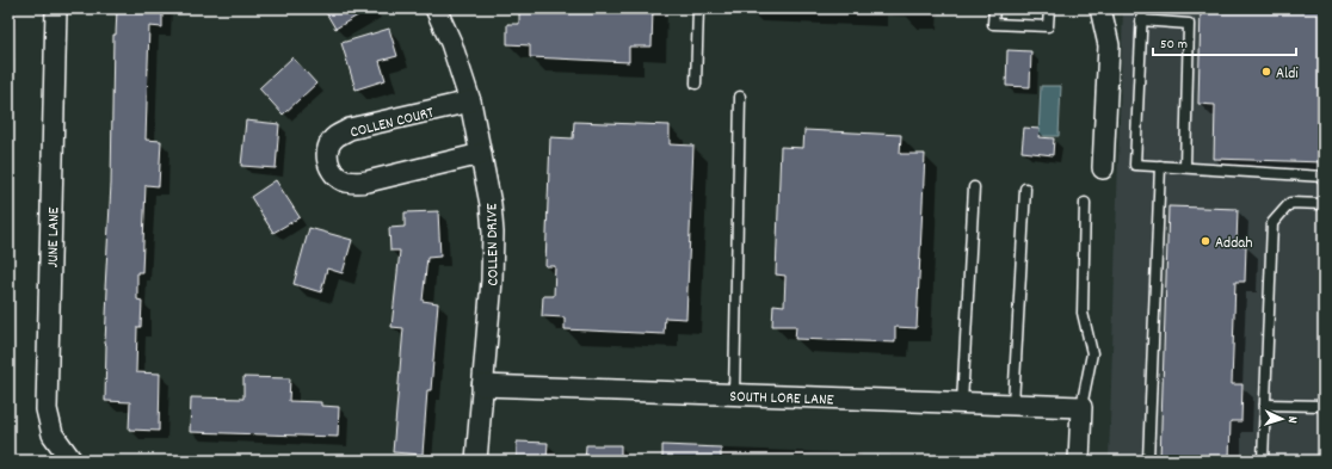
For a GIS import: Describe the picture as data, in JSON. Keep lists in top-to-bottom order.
{
  "streets": {
    "street": [
      "COLLEN COURT",
      "JUNE LANE",
      "COLLEN DRIVE",
      "SOUTH LORE LANE"
    ]
  },
  "crossings": [
    ["COLLEN COURT", "COLLEN DRIVE"],
    ["COLLEN DRIVE", "SOUTH LORE LANE"]
  ],
  "places": ["Aldi", "Addah"],
  "scale_bar": "50 m",
  "north": "right"
}
